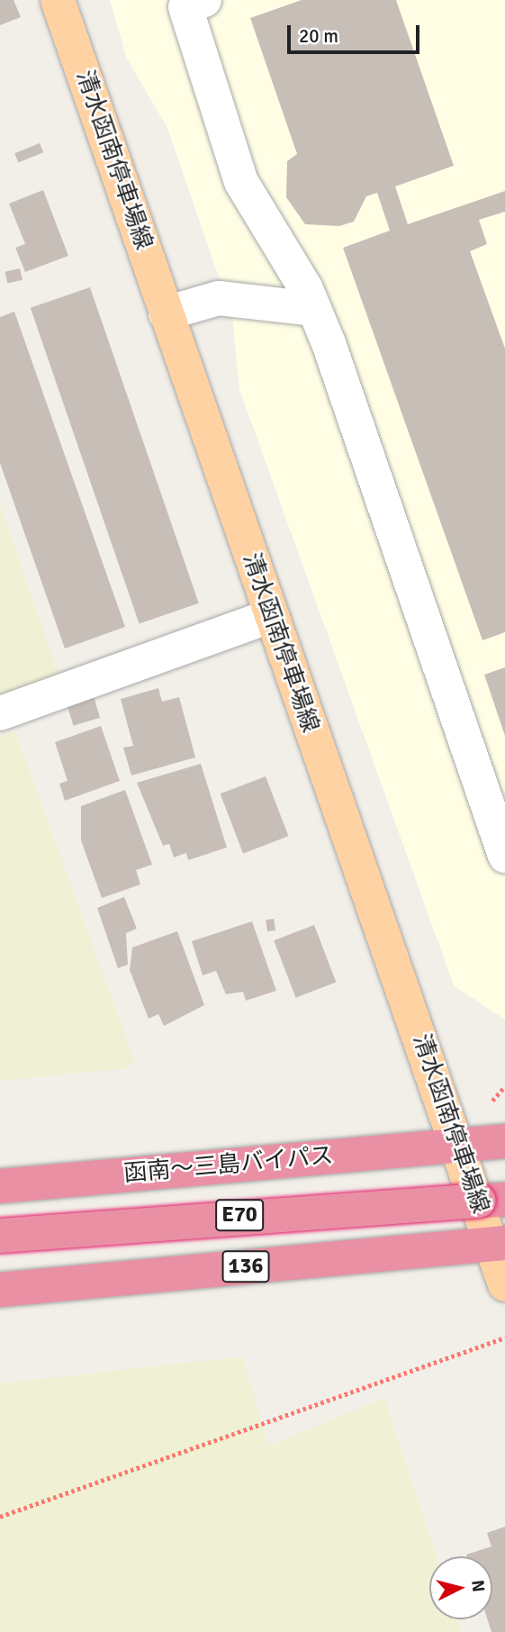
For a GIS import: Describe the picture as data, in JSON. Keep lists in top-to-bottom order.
{
  "streets": {
    "highway": ["函南～三島バイパス", "E70", "136"],
    "main road": ["清水函南停車場線"]
  },
  "crossings": [
    ["清水函南停車場線", "函南～三島バイパス"],
    ["清水函南停車場線", "136"]
  ],
  "scale_bar": "20 m",
  "north": "right"
}
